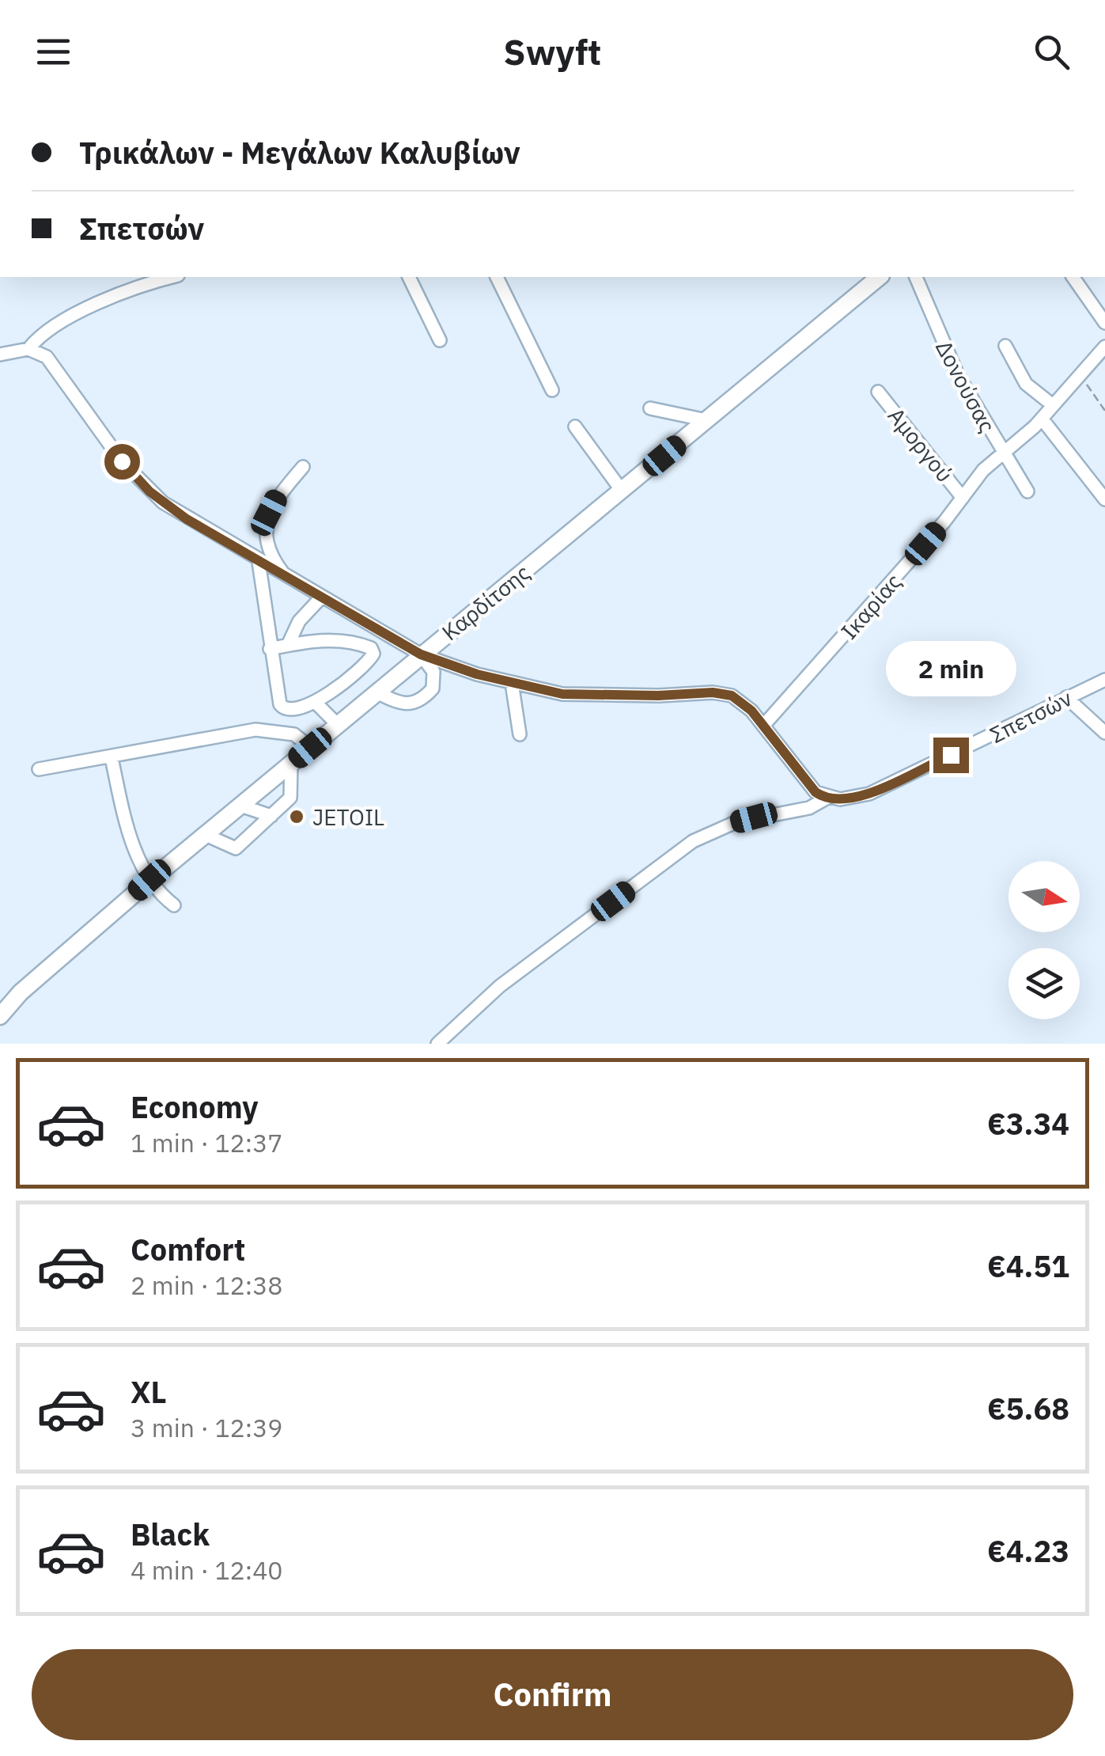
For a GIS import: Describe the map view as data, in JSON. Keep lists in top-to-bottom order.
{
  "streets": {
    "main road": ["Καρδίτσης"],
    "street": [
      "Δονούσας",
      "Αμοργού",
      "Ικαρίας",
      "Σπετσών"
    ]
  },
  "crossings": [
    ["Δονούσας", "Ικαρίας"],
    ["Αμοργού", "Ικαρίας"]
  ],
  "places": ["JETOIL"],
  "north": "right",
  "page": {
    "header": "Swyft",
    "banner": ["Τρικάλων - Μεγάλων Καλυβίων", "Σπετσών"],
    "bubble": "2 min",
    "list": [
      {
        "name": "Economy",
        "note": "1 min · 12:37",
        "value": "€3.34"
      },
      {
        "name": "Comfort",
        "note": "2 min · 12:38",
        "value": "€4.51"
      },
      {
        "name": "XL",
        "note": "3 min · 12:39",
        "value": "€5.68"
      },
      {
        "name": "Black",
        "note": "4 min · 12:40",
        "value": "€4.23"
      }
    ],
    "buttons": "Confirm"
  }
}
